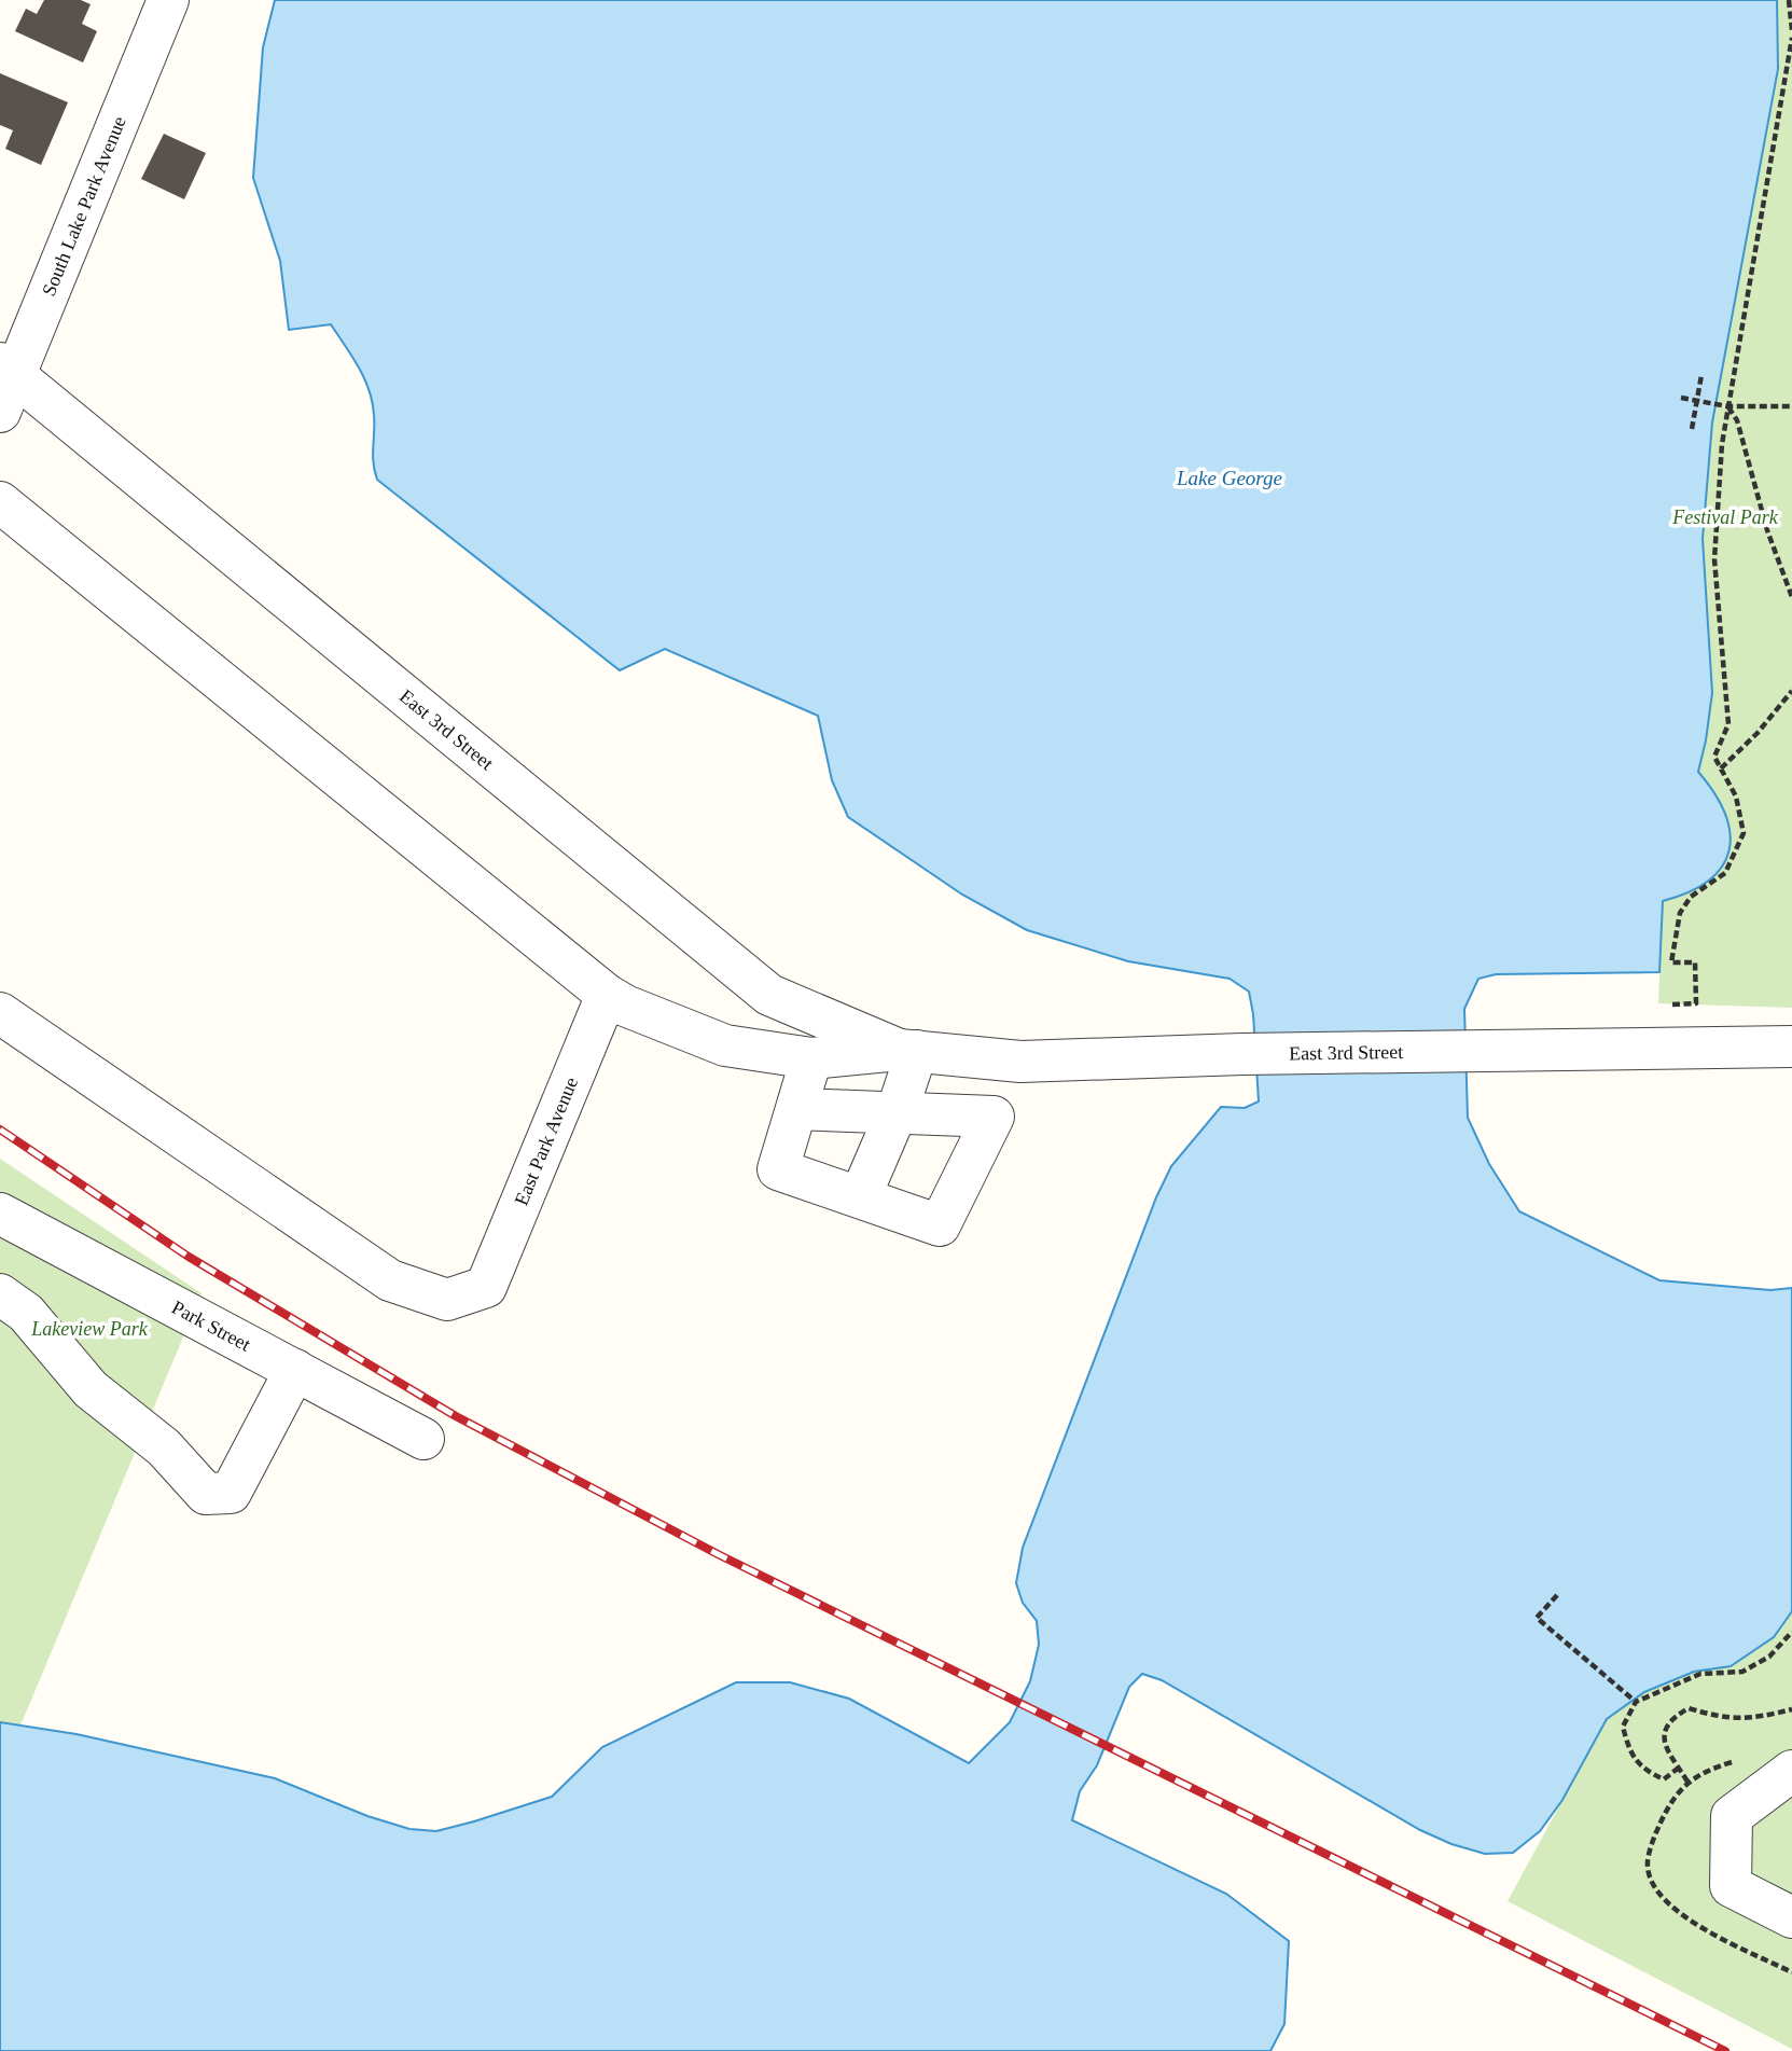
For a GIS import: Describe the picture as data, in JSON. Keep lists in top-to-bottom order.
{
  "streets": {
    "street": [
      "South Lake Park Avenue",
      "East 3rd Street",
      "East Park Avenue",
      "Park Street"
    ]
  },
  "crossings": [
    ["South Lake Park Avenue", "East 3rd Street"],
    ["East 3rd Street", "East Park Avenue"]
  ],
  "water": ["Lake George"],
  "parks": ["Festival Park", "Lakeview Park"]
}
